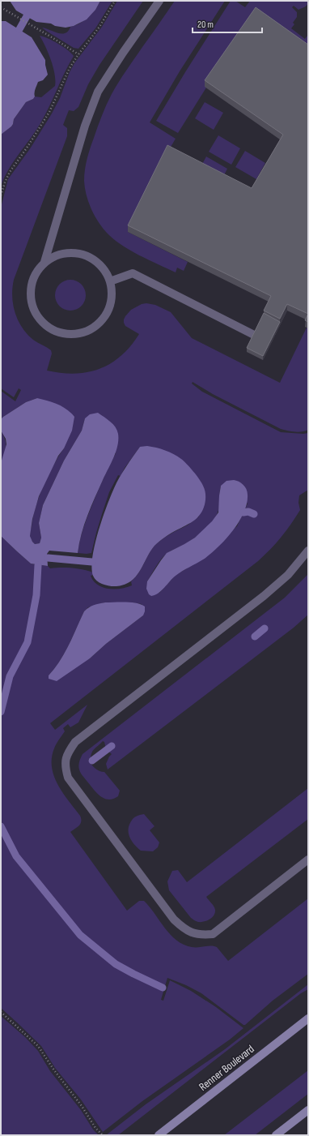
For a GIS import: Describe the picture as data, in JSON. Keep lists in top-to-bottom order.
{
  "streets": {
    "main road": ["Renner Boulevard"]
  },
  "scale_bar": "20 m"
}
